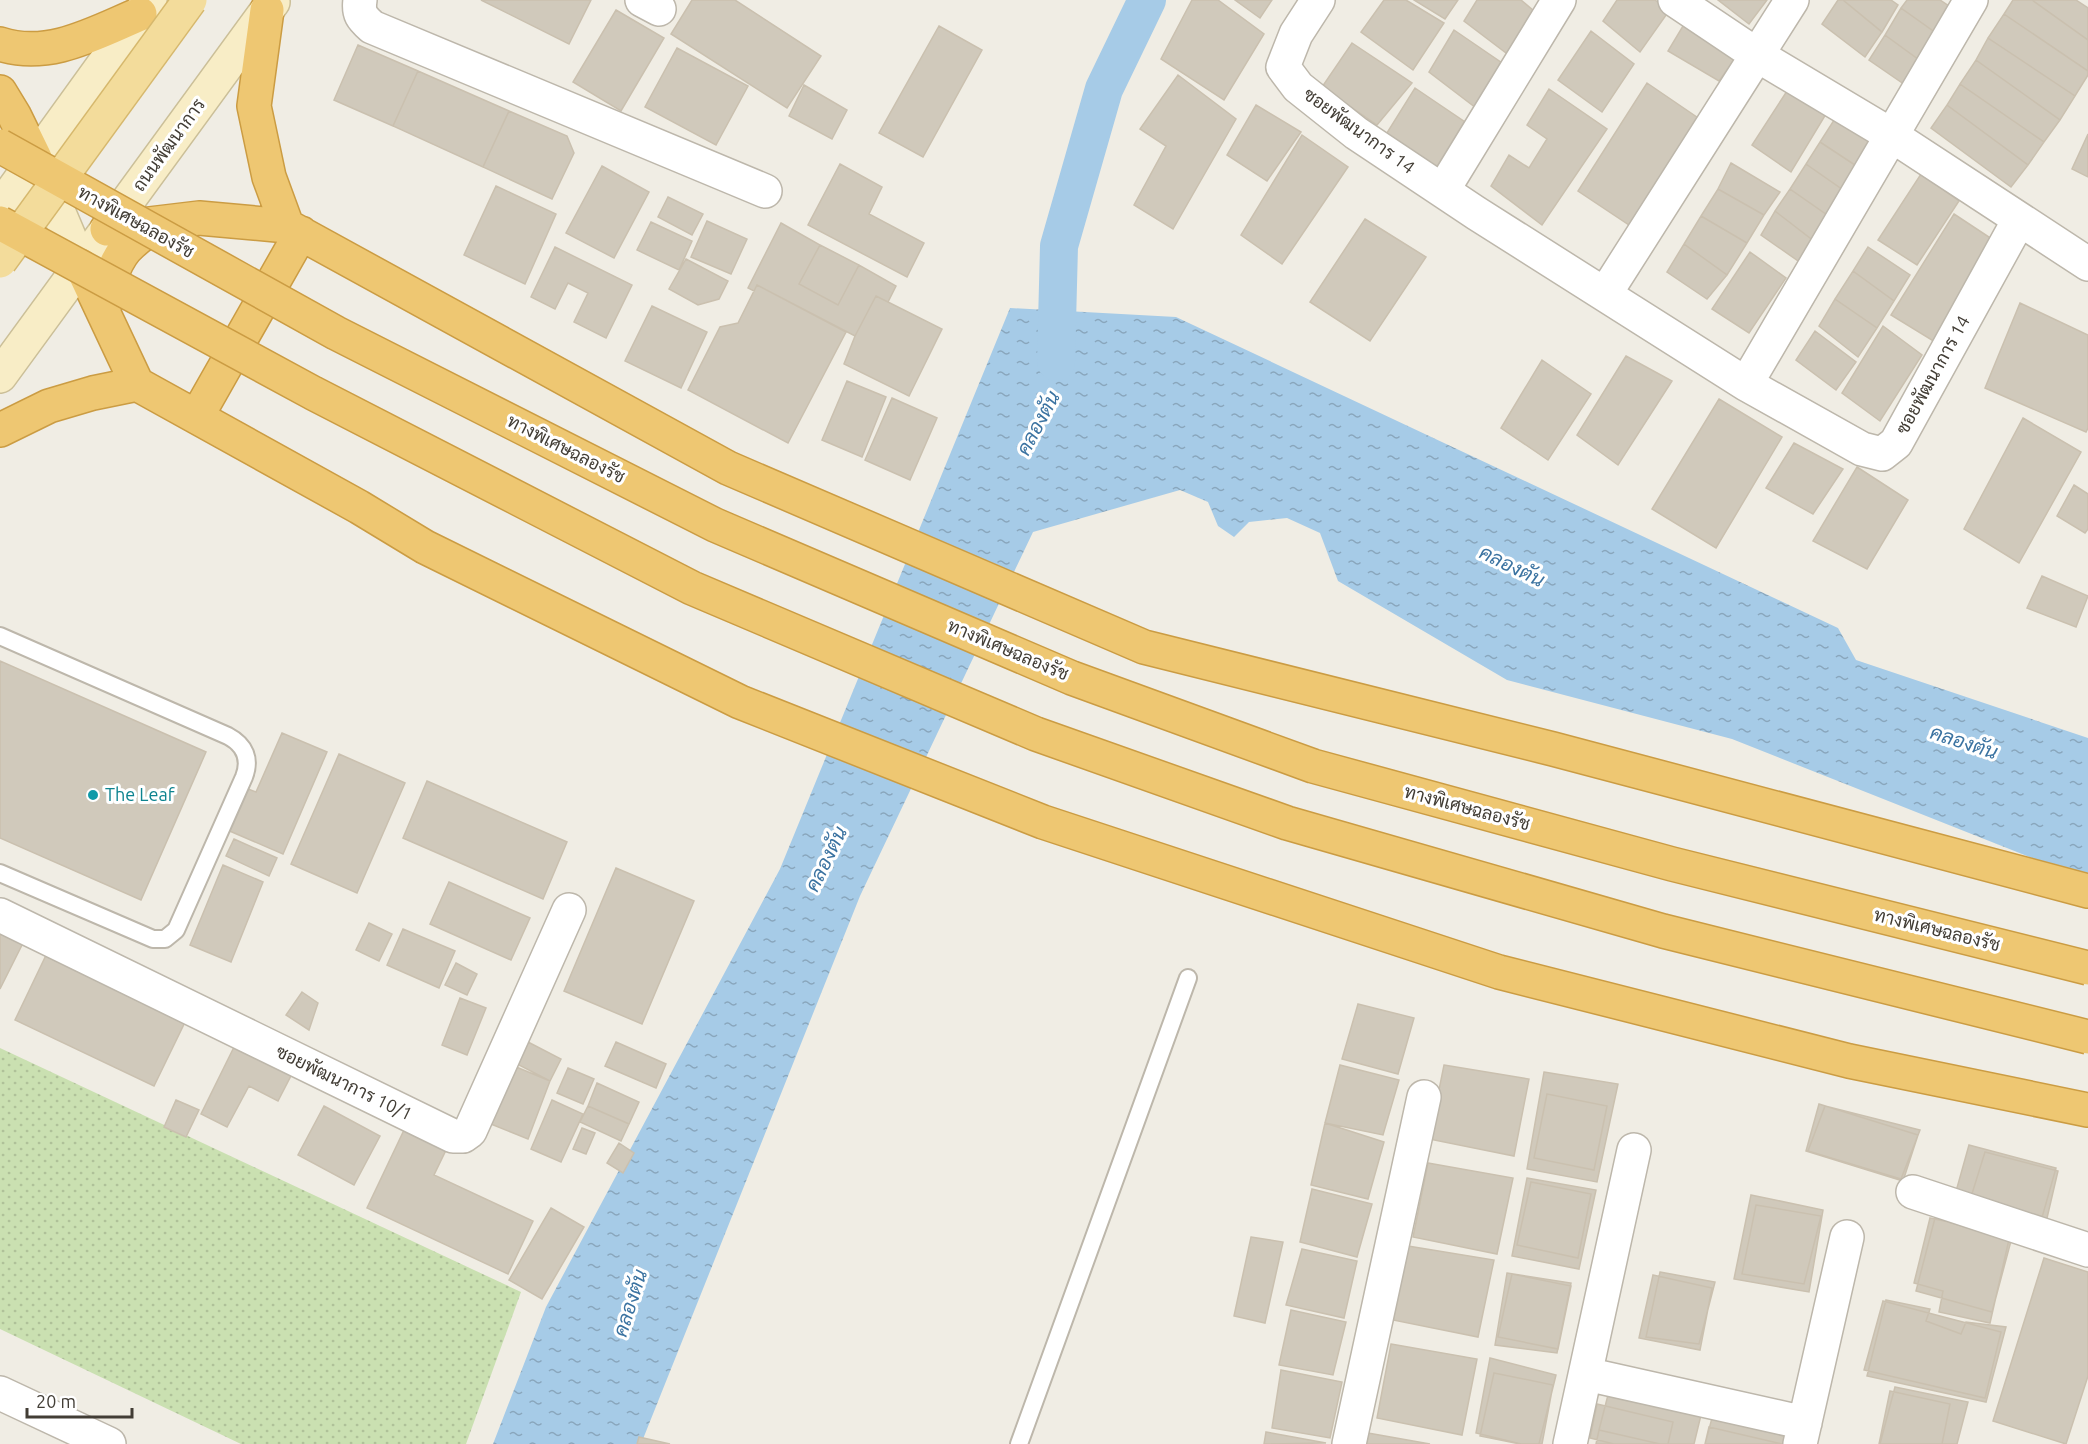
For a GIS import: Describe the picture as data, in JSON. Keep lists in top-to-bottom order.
{
  "streets": {
    "highway": ["ทางพิเศษฉลองรัช"],
    "main road": ["ถนนพัฒนาการ"],
    "street": ["ซอยพัฒนาการ 14", "ซอยพัฒนาการ 10/1"]
  },
  "water": ["คลองตัน"],
  "places": ["The Leaf"],
  "scale_bar": "20 m"
}
